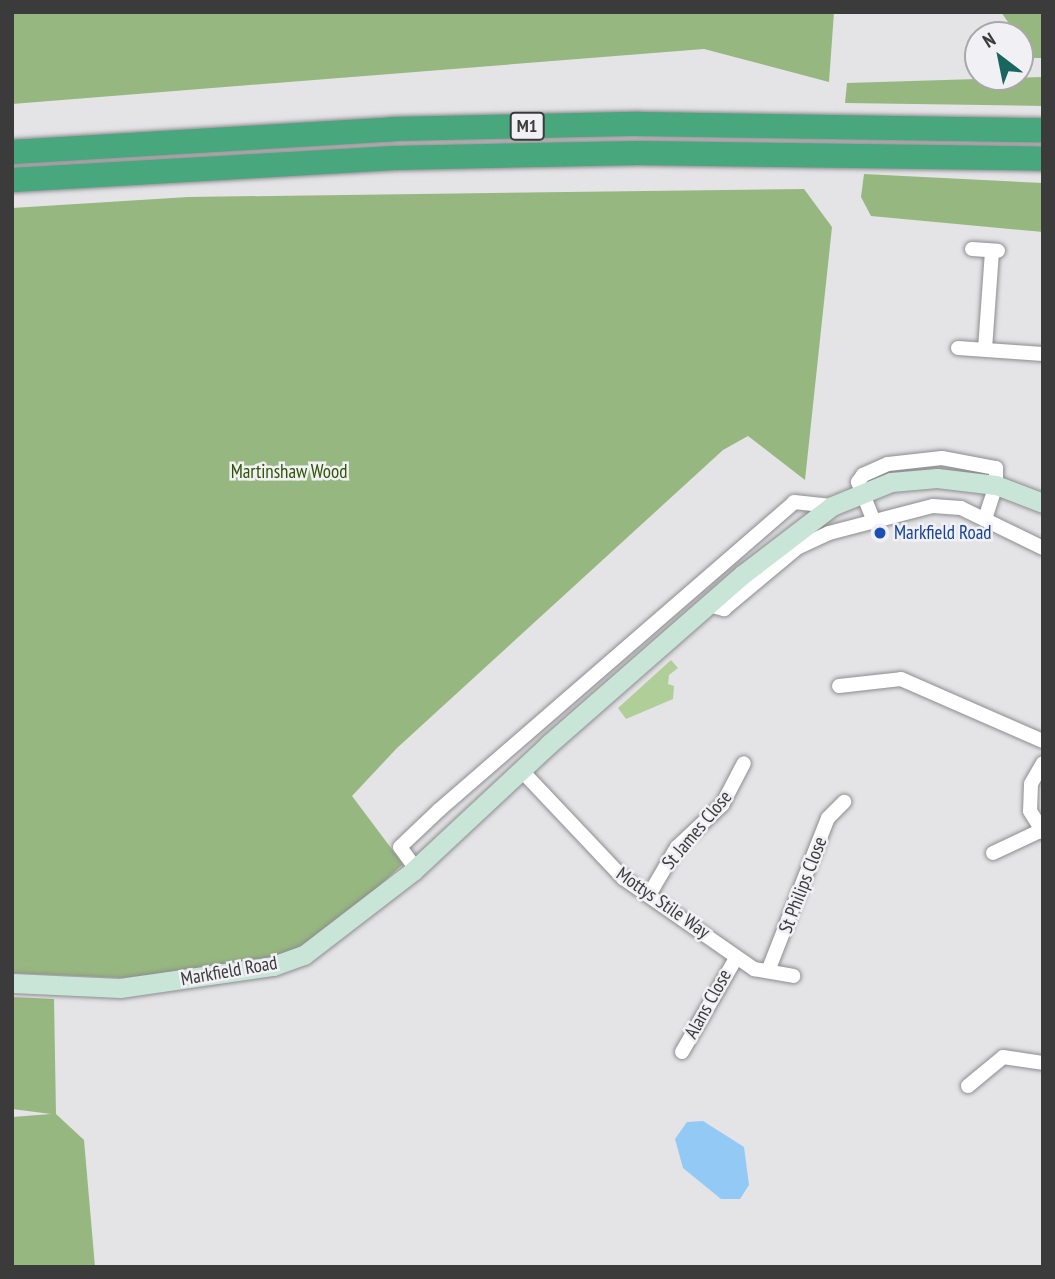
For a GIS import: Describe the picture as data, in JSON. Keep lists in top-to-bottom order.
{
  "streets": {
    "highway": ["M1"],
    "street": [
      "St James Close",
      "St Philips Close",
      "Mottys Stile Way",
      "Markfield Road",
      "Alans Close"
    ]
  },
  "crossings": [
    ["St James Close", "Mottys Stile Way"],
    ["St Philips Close", "Mottys Stile Way"],
    ["Mottys Stile Way", "Markfield Road"],
    ["Mottys Stile Way", "Alans Close"]
  ],
  "parks": ["Martinshaw Wood"],
  "places": ["Markfield Road"],
  "north": "top left"
}
